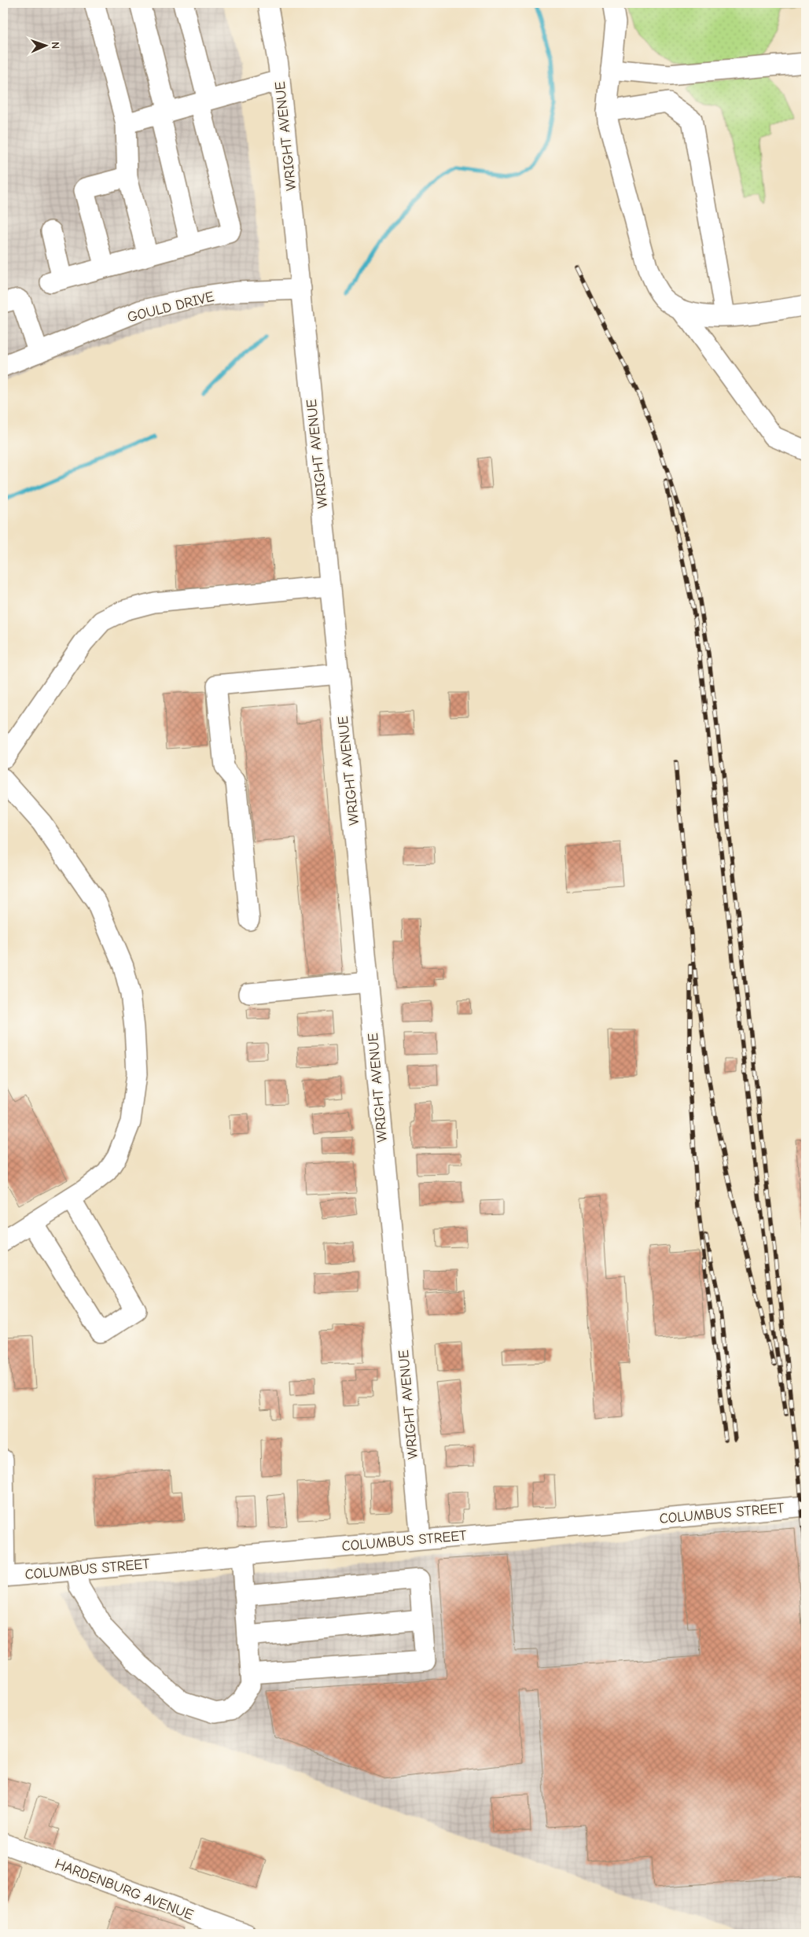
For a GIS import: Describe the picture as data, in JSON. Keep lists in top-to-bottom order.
{
  "streets": {
    "street": [
      "WRIGHT AVENUE",
      "GOULD DRIVE",
      "COLUMBUS STREET",
      "HARDENBURG AVENUE"
    ]
  },
  "crossings": [
    ["WRIGHT AVENUE", "GOULD DRIVE"],
    ["WRIGHT AVENUE", "COLUMBUS STREET"]
  ],
  "north": "right"
}
